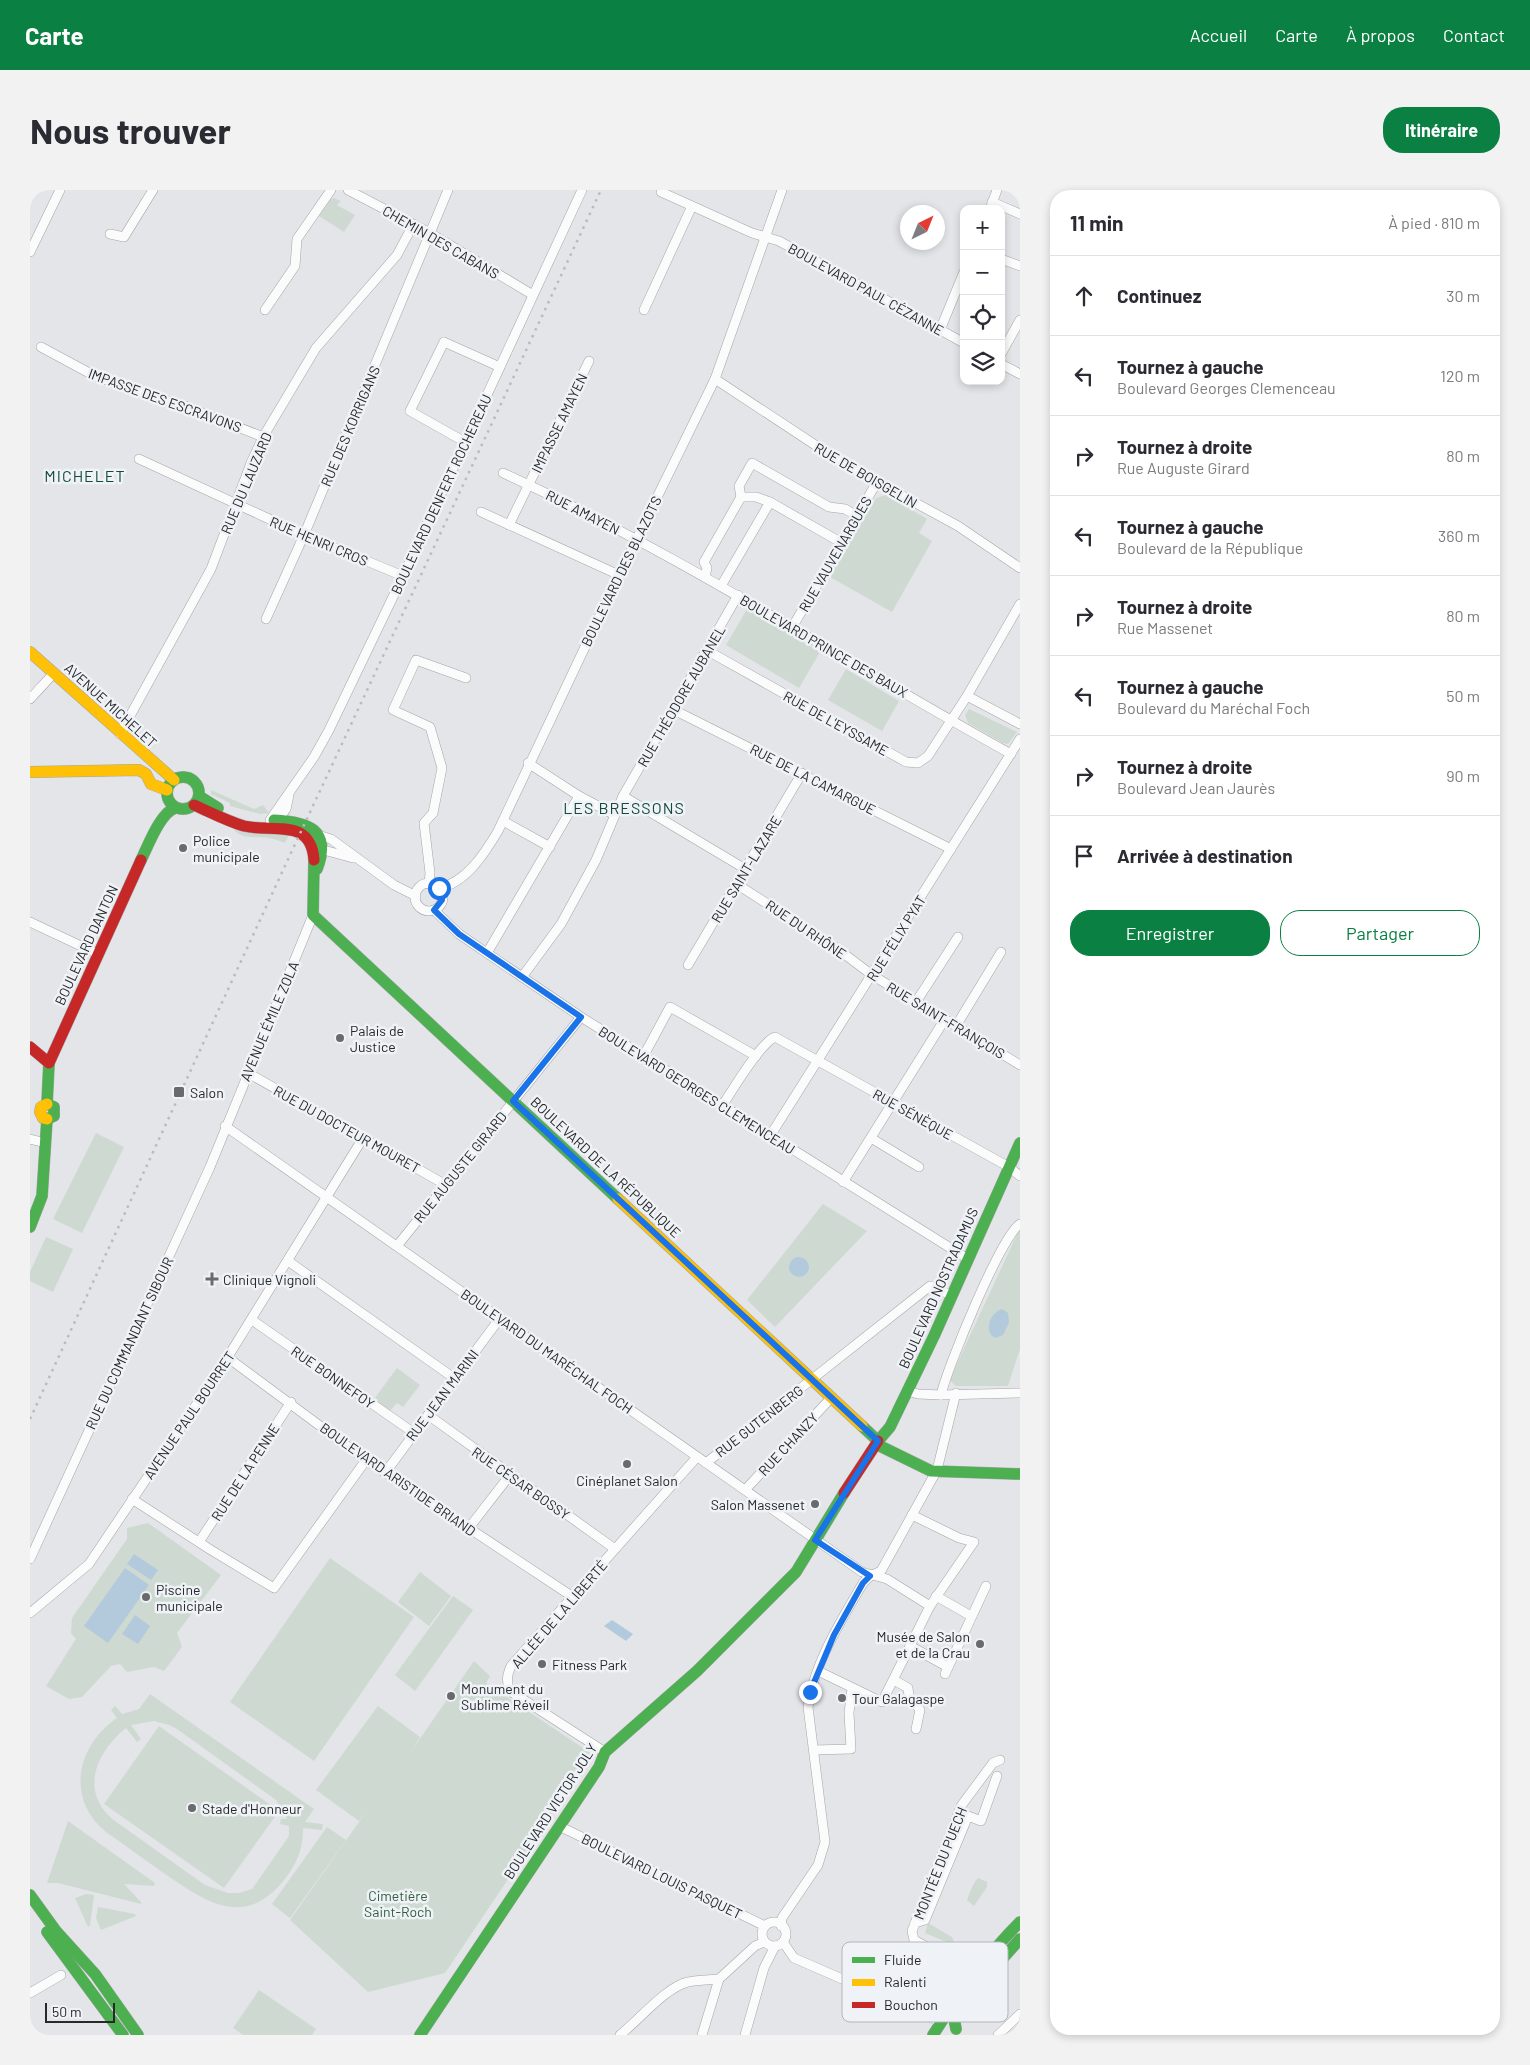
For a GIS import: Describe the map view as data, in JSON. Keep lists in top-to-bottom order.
{
  "streets": {
    "main road": [
      "AVENUE MICHELET",
      "BOULEVARD DANTON",
      "BOULEVARD DE LA RÉPUBLIQUE",
      "BOULEVARD NOSTRADAMUS",
      "BOULEVARD VICTOR JOLY"
    ],
    "street": [
      "CHEMIN DES CABANS",
      "BOULEVARD PAUL CÉZANNE",
      "IMPASSE DES ESCRAVONS",
      "IMPASSE AMAYEN",
      "RUE DES KORRIGANS",
      "RUE DE BOISGELIN",
      "RUE DU LAUZARD",
      "BOULEVARD DENFERT ROCHEREAU",
      "RUE AMAYEN",
      "RUE HENRI CROS",
      "RUE VAUVENARGUES",
      "BOULEVARD DES BLAZOTS",
      "BOULEVARD PRINCE DES BAUX",
      "RUE THÉODORE AUBANEL",
      "RUE DE L'EYSSAME",
      "RUE DE LA CAMARGUE",
      "RUE SAINT-LAZARE",
      "RUE DU RHÔNE",
      "RUE FÉLIX PYAT",
      "RUE SAINT-FRANÇOIS",
      "AVENUE ÉMILE ZOLA",
      "BOULEVARD GEORGES CLEMENCEAU",
      "RUE SÉNÈQUE",
      "RUE DU DOCTEUR MOURET",
      "RUE AUGUSTE GIRARD",
      "RUE DU COMMANDANT SIBOUR",
      "BOULEVARD DU MARÉCHAL FOCH",
      "RUE BONNEFOY",
      "RUE JEAN MARINI",
      "AVENUE PAUL BOURRET",
      "RUE GUTENBERG",
      "RUE CHANZY",
      "RUE DE LA PENNE",
      "BOULEVARD ARISTIDE BRIAND",
      "RUE CÉSAR BOSSY",
      "ALLÉE DE LA LIBERTÉ",
      "MONTÉE DU PUECH",
      "BOULEVARD LOUIS PASQUET"
    ]
  },
  "crossings": [
    ["CHEMIN DES CABANS", "RUE DES KORRIGANS"],
    ["CHEMIN DES CABANS", "RUE DU LAUZARD"],
    ["CHEMIN DES CABANS", "BOULEVARD DENFERT ROCHEREAU"],
    ["BOULEVARD PAUL CÉZANNE", "BOULEVARD DES BLAZOTS"],
    ["IMPASSE DES ESCRAVONS", "RUE DU LAUZARD"],
    ["IMPASSE AMAYEN", "RUE AMAYEN"],
    ["RUE DES KORRIGANS", "RUE HENRI CROS"],
    ["RUE DE BOISGELIN", "RUE VAUVENARGUES"],
    ["RUE DE BOISGELIN", "BOULEVARD DES BLAZOTS"],
    ["RUE DU LAUZARD", "RUE HENRI CROS"],
    ["RUE DU LAUZARD", "AVENUE MICHELET"],
    ["BOULEVARD DENFERT ROCHEREAU", "RUE HENRI CROS"],
    ["RUE AMAYEN", "BOULEVARD DES BLAZOTS"],
    ["RUE AMAYEN", "BOULEVARD PRINCE DES BAUX"],
    ["RUE VAUVENARGUES", "BOULEVARD PRINCE DES BAUX"],
    ["BOULEVARD DES BLAZOTS", "BOULEVARD PRINCE DES BAUX"],
    ["BOULEVARD DES BLAZOTS", "BOULEVARD GEORGES CLEMENCEAU"],
    ["BOULEVARD PRINCE DES BAUX", "RUE THÉODORE AUBANEL"],
    ["BOULEVARD PRINCE DES BAUX", "RUE DE L'EYSSAME"],
    ["BOULEVARD PRINCE DES BAUX", "RUE FÉLIX PYAT"],
    ["RUE THÉODORE AUBANEL", "RUE DE L'EYSSAME"],
    ["RUE THÉODORE AUBANEL", "RUE DE LA CAMARGUE"],
    ["RUE THÉODORE AUBANEL", "BOULEVARD GEORGES CLEMENCEAU"],
    ["AVENUE MICHELET", "BOULEVARD DANTON"],
    ["RUE DE LA CAMARGUE", "RUE SAINT-LAZARE"],
    ["RUE DE LA CAMARGUE", "RUE FÉLIX PYAT"],
    ["RUE SAINT-LAZARE", "RUE DU RHÔNE"],
    ["RUE DU RHÔNE", "RUE FÉLIX PYAT"],
    ["RUE DU RHÔNE", "RUE SAINT-FRANÇOIS"],
    ["RUE FÉLIX PYAT", "RUE SAINT-FRANÇOIS"],
    ["RUE FÉLIX PYAT", "BOULEVARD GEORGES CLEMENCEAU"],
    ["RUE FÉLIX PYAT", "RUE SÉNÈQUE"],
    ["AVENUE ÉMILE ZOLA", "RUE DU DOCTEUR MOURET"],
    ["AVENUE ÉMILE ZOLA", "BOULEVARD DE LA RÉPUBLIQUE"],
    ["AVENUE ÉMILE ZOLA", "RUE DU COMMANDANT SIBOUR"],
    ["AVENUE ÉMILE ZOLA", "BOULEVARD DU MARÉCHAL FOCH"],
    ["BOULEVARD GEORGES CLEMENCEAU", "RUE AUGUSTE GIRARD"],
    ["BOULEVARD GEORGES CLEMENCEAU", "BOULEVARD NOSTRADAMUS"],
    ["RUE SÉNÈQUE", "BOULEVARD NOSTRADAMUS"],
    ["RUE DU DOCTEUR MOURET", "RUE AUGUSTE GIRARD"],
    ["RUE DU DOCTEUR MOURET", "AVENUE PAUL BOURRET"],
    ["RUE AUGUSTE GIRARD", "BOULEVARD DE LA RÉPUBLIQUE"],
    ["RUE AUGUSTE GIRARD", "BOULEVARD DU MARÉCHAL FOCH"],
    ["BOULEVARD DE LA RÉPUBLIQUE", "BOULEVARD NOSTRADAMUS"],
    ["BOULEVARD DE LA RÉPUBLIQUE", "RUE GUTENBERG"],
    ["BOULEVARD DE LA RÉPUBLIQUE", "RUE CHANZY"],
    ["BOULEVARD NOSTRADAMUS", "BOULEVARD DU MARÉCHAL FOCH"],
    ["BOULEVARD NOSTRADAMUS", "RUE GUTENBERG"],
    ["BOULEVARD NOSTRADAMUS", "BOULEVARD VICTOR JOLY"],
    ["RUE DU COMMANDANT SIBOUR", "BOULEVARD DU MARÉCHAL FOCH"],
    ["BOULEVARD DU MARÉCHAL FOCH", "RUE JEAN MARINI"],
    ["BOULEVARD DU MARÉCHAL FOCH", "AVENUE PAUL BOURRET"],
    ["BOULEVARD DU MARÉCHAL FOCH", "RUE GUTENBERG"],
    ["BOULEVARD DU MARÉCHAL FOCH", "RUE CHANZY"],
    ["BOULEVARD DU MARÉCHAL FOCH", "ALLÉE DE LA LIBERTÉ"],
    ["BOULEVARD DU MARÉCHAL FOCH", "BOULEVARD VICTOR JOLY"],
    ["RUE BONNEFOY", "RUE JEAN MARINI"],
    ["RUE BONNEFOY", "AVENUE PAUL BOURRET"],
    ["RUE JEAN MARINI", "BOULEVARD ARISTIDE BRIAND"],
    ["RUE JEAN MARINI", "RUE CÉSAR BOSSY"],
    ["AVENUE PAUL BOURRET", "BOULEVARD ARISTIDE BRIAND"],
    ["RUE DE LA PENNE", "BOULEVARD ARISTIDE BRIAND"],
    ["BOULEVARD ARISTIDE BRIAND", "ALLÉE DE LA LIBERTÉ"],
    ["RUE CÉSAR BOSSY", "ALLÉE DE LA LIBERTÉ"],
    ["ALLÉE DE LA LIBERTÉ", "BOULEVARD VICTOR JOLY"],
    ["BOULEVARD VICTOR JOLY", "BOULEVARD LOUIS PASQUET"]
  ],
  "districts": ["MICHELET", "LES BRESSONS"],
  "parks": ["Cimetière Saint-Roch"],
  "places": {
    "other": [
      "Police municipale",
      "Palais de Justice",
      "Cinéplanet Salon",
      "Salon Massenet",
      "Piscine municipale",
      "Musée de Salon et de la Crau",
      "Fitness Park",
      "Monument du Sublime Réveil",
      "Tour Galagaspe",
      "Stade d'Honneur"
    ],
    "transit": ["Salon"],
    "health": ["Clinique Vignoli"]
  },
  "legend": ["Fluide", "Ralenti", "Bouchon"],
  "scale_bar": "50 m",
  "north": "top right",
  "page": {
    "header": "Carte",
    "nav": [
      "Accueil",
      "Carte",
      "À propos",
      "Contact"
    ],
    "buttons": [
      "Itinéraire",
      ["Enregistrer", "Partager"]
    ],
    "title": "Nous trouver",
    "heading": ["11 min", "À pied · 810 m"],
    "map_buttons": ["+", "−"],
    "list": [
      ["Continuez", "30 m"],
      ["Tournez à gauche", "Boulevard Georges Clemenceau", "120 m"],
      ["Tournez à droite", "Rue Auguste Girard", "80 m"],
      ["Tournez à gauche", "Boulevard de la République", "360 m"],
      ["Tournez à droite", "Rue Massenet", "80 m"],
      ["Tournez à gauche", "Boulevard du Maréchal Foch", "50 m"],
      ["Tournez à droite", "Boulevard Jean Jaurès", "90 m"],
      "Arrivée à destination"
    ],
    "scale": "50 m"
  }
}
